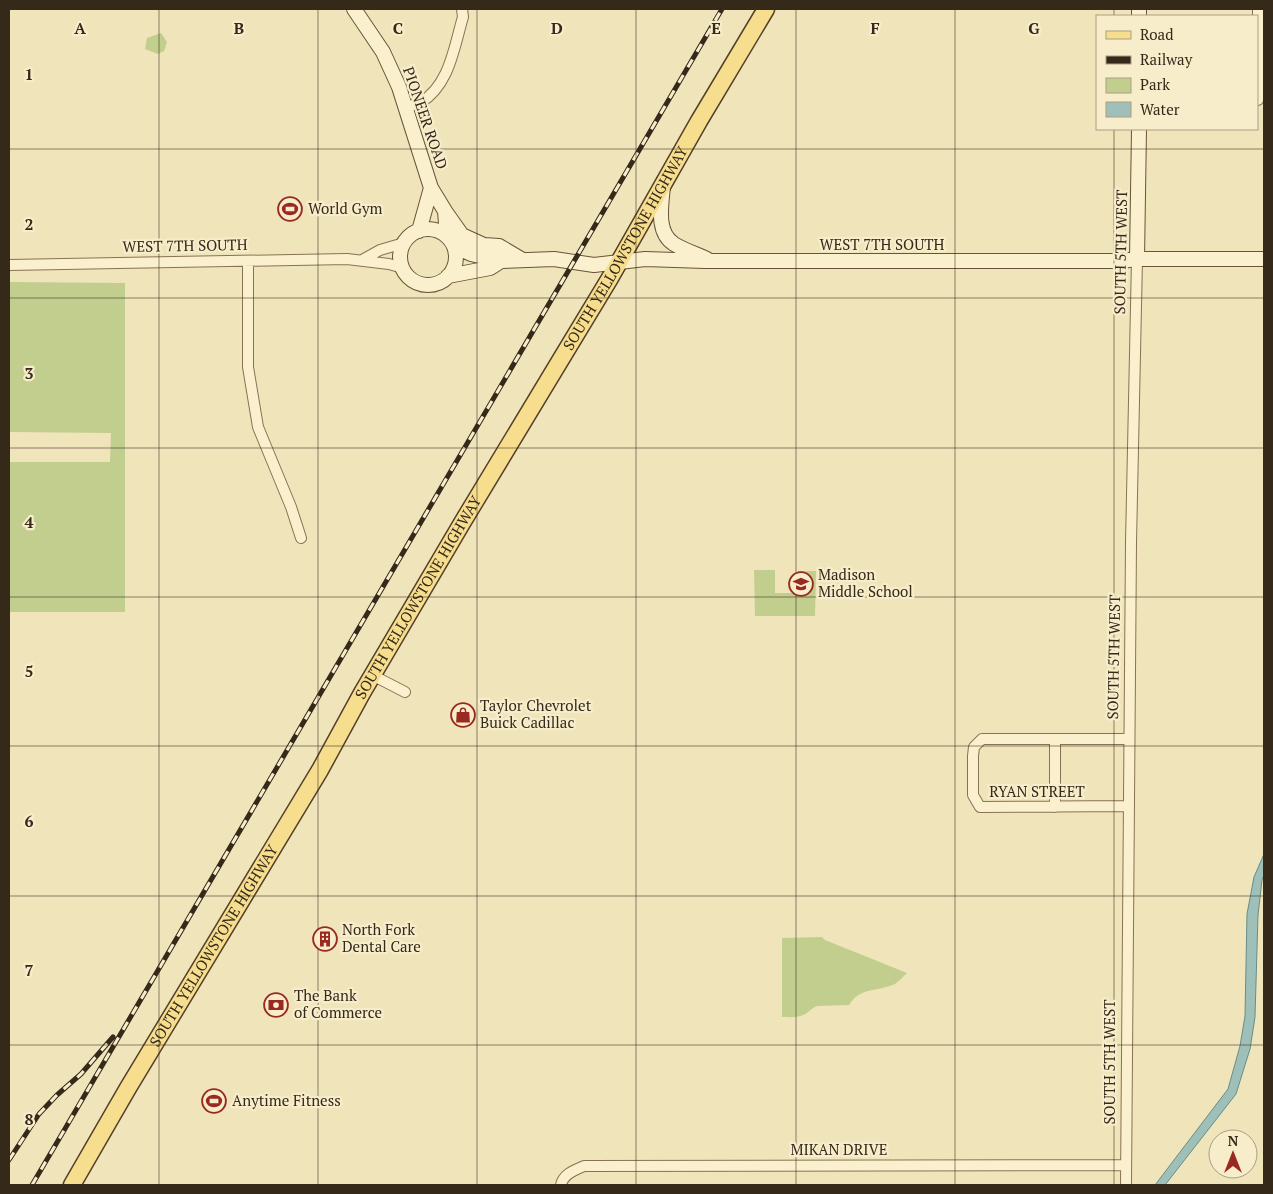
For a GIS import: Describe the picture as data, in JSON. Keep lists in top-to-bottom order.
{
  "streets": {
    "main road": ["SOUTH YELLOWSTONE HIGHWAY"],
    "street": [
      "PIONEER ROAD",
      "WEST 7TH SOUTH",
      "SOUTH 5TH WEST",
      "RYAN STREET",
      "MIKAN DRIVE"
    ]
  },
  "crossings": [
    ["PIONEER ROAD", "WEST 7TH SOUTH"],
    ["WEST 7TH SOUTH", "SOUTH YELLOWSTONE HIGHWAY"],
    ["WEST 7TH SOUTH", "SOUTH 5TH WEST"],
    ["SOUTH 5TH WEST", "RYAN STREET"],
    ["SOUTH 5TH WEST", "MIKAN DRIVE"]
  ],
  "places": {
    "sports": ["World Gym", "Anytime Fitness"],
    "school or university": ["Madison Middle School"],
    "shop": ["Taylor Chevrolet Buick Cadillac"],
    "building": ["North Fork Dental Care"],
    "bank": ["The Bank of Commerce"]
  },
  "legend": [
    "Road",
    "Railway",
    "Park",
    "Water"
  ],
  "north": "top",
  "grid": {
    "columns": [
      "A",
      "B",
      "C",
      "D",
      "E",
      "F",
      "G"
    ],
    "rows": [
      "1",
      "2",
      "3",
      "4",
      "5",
      "6",
      "7",
      "8"
    ]
  }
}
